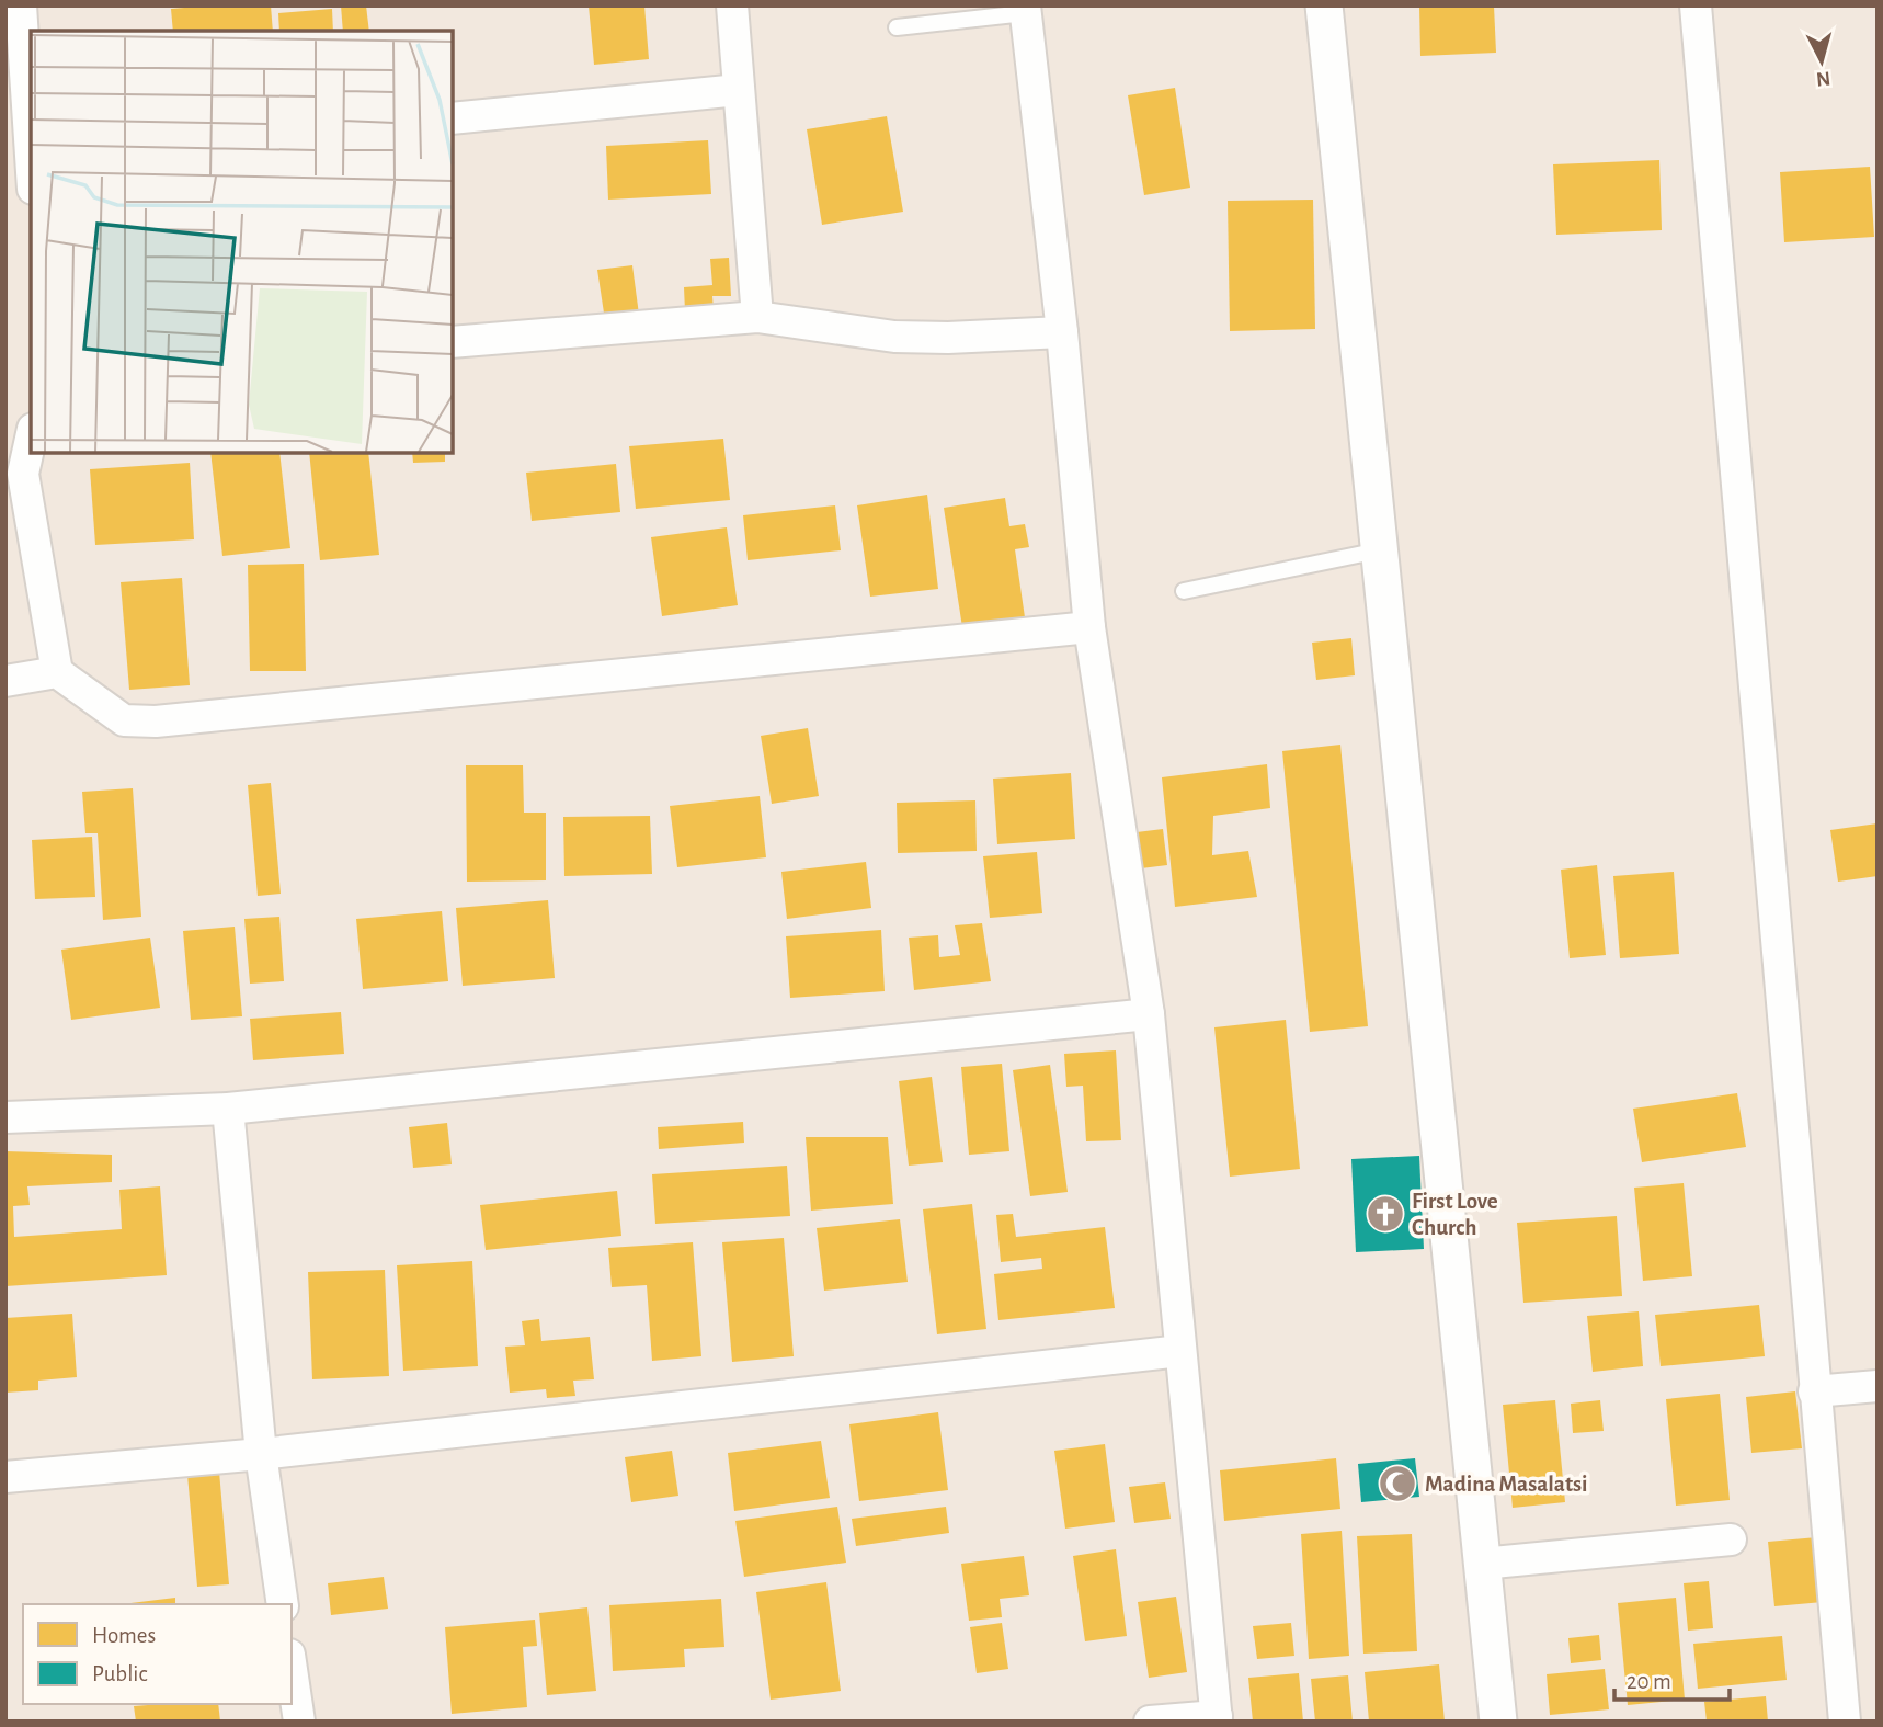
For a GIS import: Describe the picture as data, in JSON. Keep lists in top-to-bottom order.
{
  "places": {
    "church": ["First Love Church"],
    "mosque": ["Madina Masalatsi"]
  },
  "legend": ["Homes", "Public"],
  "scale_bar": "20 m",
  "north": "bottom"
}
